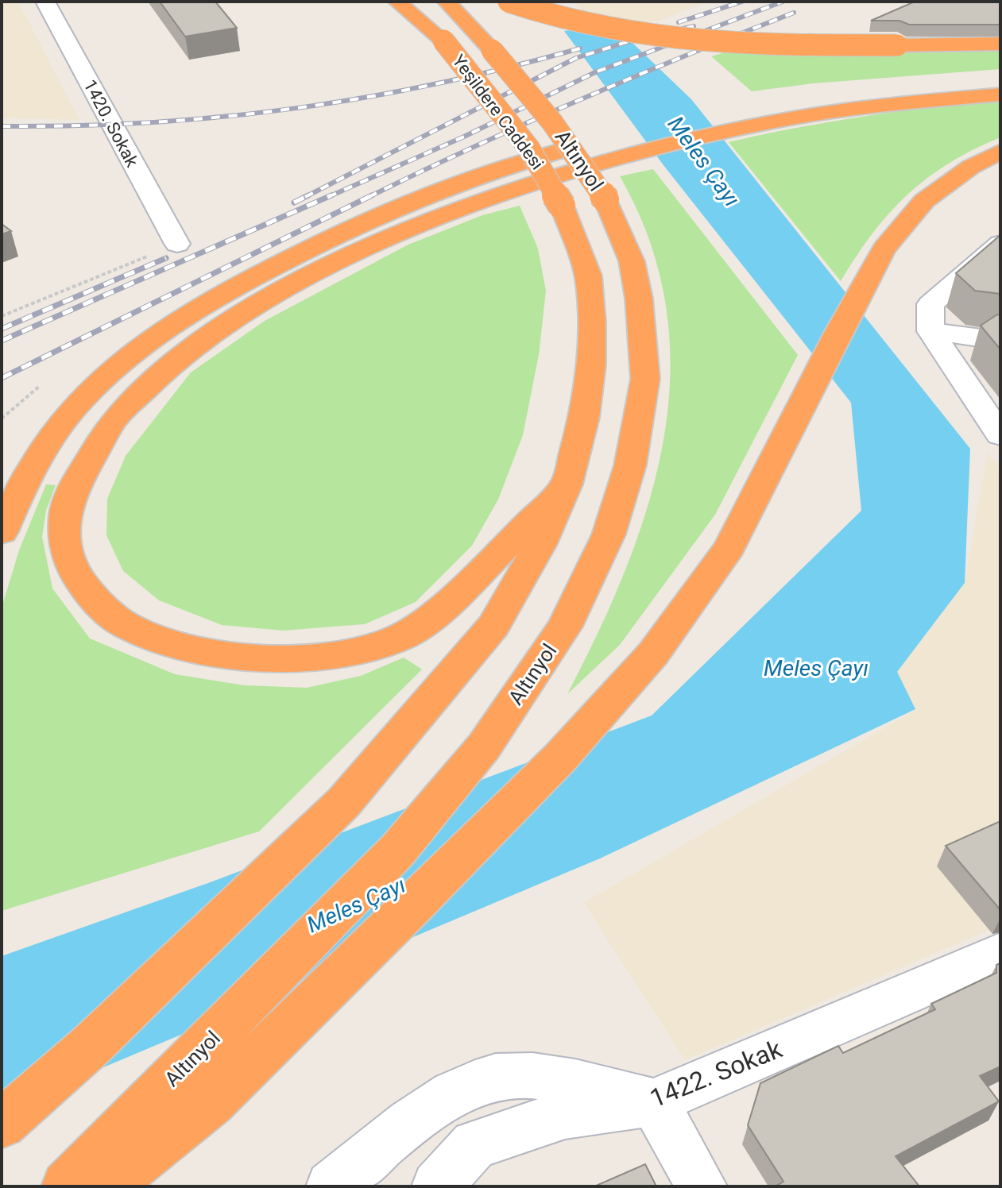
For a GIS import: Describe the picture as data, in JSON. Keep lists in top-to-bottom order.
{
  "streets": {
    "highway": ["Yeşildere Caddesi", "Altınyol"],
    "street": ["1420. Sokak", "1422. Sokak"]
  },
  "crossings": [
    ["Yeşildere Caddesi", "Altınyol"]
  ],
  "water": ["Meles Çayı"]
}
